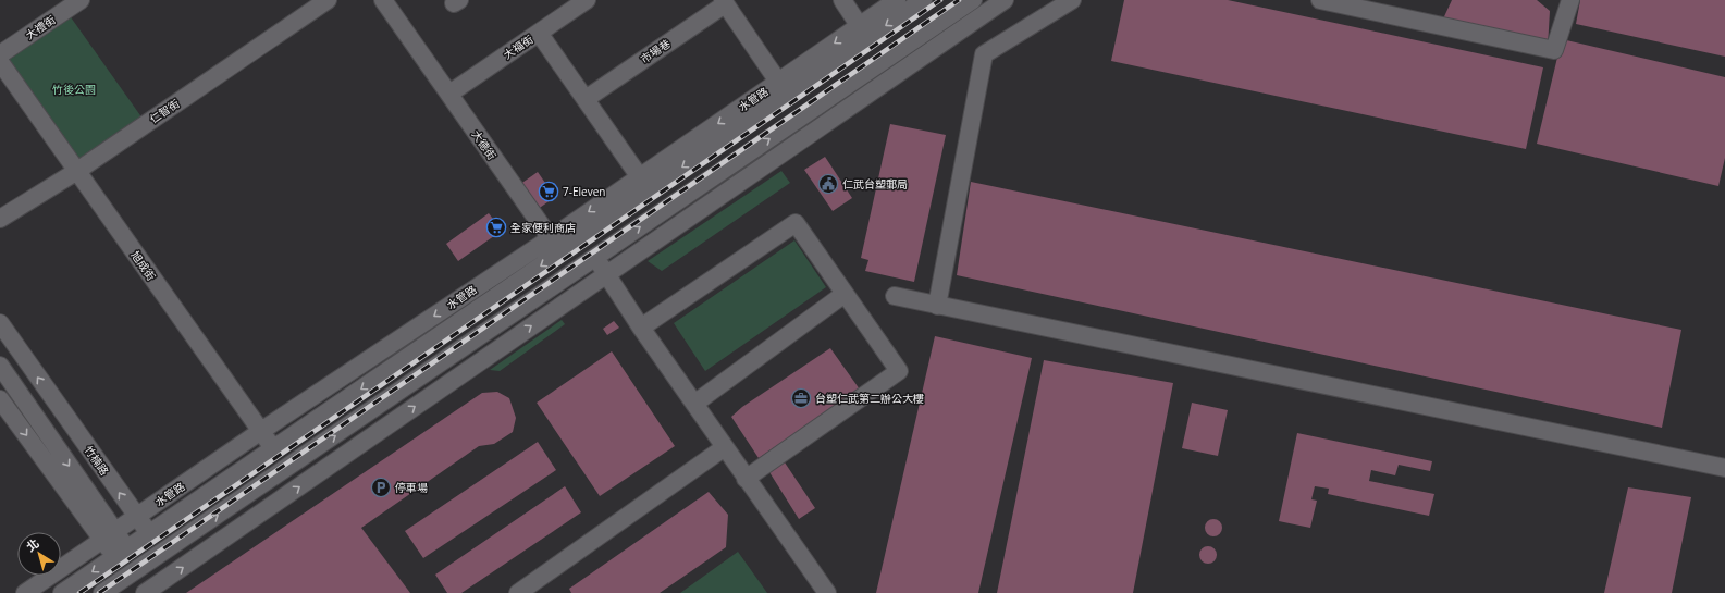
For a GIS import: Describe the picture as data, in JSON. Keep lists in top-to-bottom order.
{
  "streets": {
    "street": [
      "大禮街",
      "大福街",
      "市場巷",
      "水管路",
      "仁智街",
      "大德街",
      "旭成街",
      "竹楠路"
    ]
  },
  "crossings": [
    ["大福街", "大德街"],
    ["水管路", "大德街"],
    ["水管路", "旭成街"],
    ["水管路", "竹楠路"],
    ["仁智街", "旭成街"]
  ],
  "parks": ["竹後公園"],
  "places": {
    "public building": ["仁武台塑郵局"],
    "supermarket": ["7-Eleven", "全家便利商店"],
    "office": ["台塑仁武第二辦公大樓"],
    "parking": ["停車場"]
  },
  "north": "top left"
}
